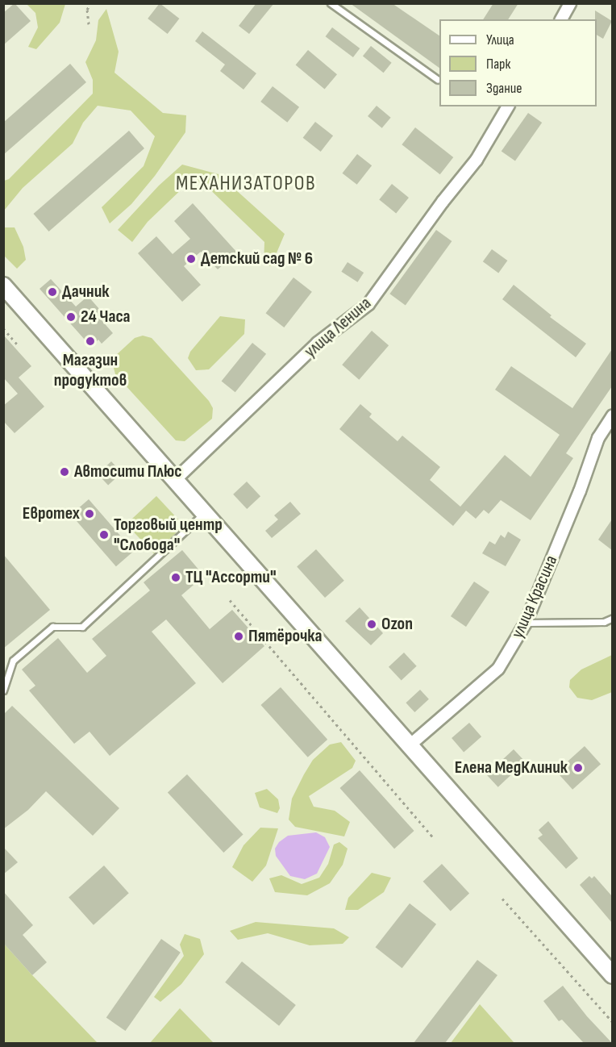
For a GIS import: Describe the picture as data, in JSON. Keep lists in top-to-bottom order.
{
  "streets": {
    "street": ["улица Ленина", "улица Красина"]
  },
  "districts": ["МЕХАНИЗАТОРОВ"],
  "places": [
    "Детский сад № 6",
    "Дачник",
    "24 Часа",
    "Магазин продуктов",
    "Автосити Плюс",
    "Евротех",
    "Торговый центр \"Слобода\"",
    "ТЦ \"Ассорти\"",
    "Ozon",
    "Пятёрочка",
    "Елена МедКлиник"
  ],
  "legend": ["Улица", "Парк", "Здание"]
}
